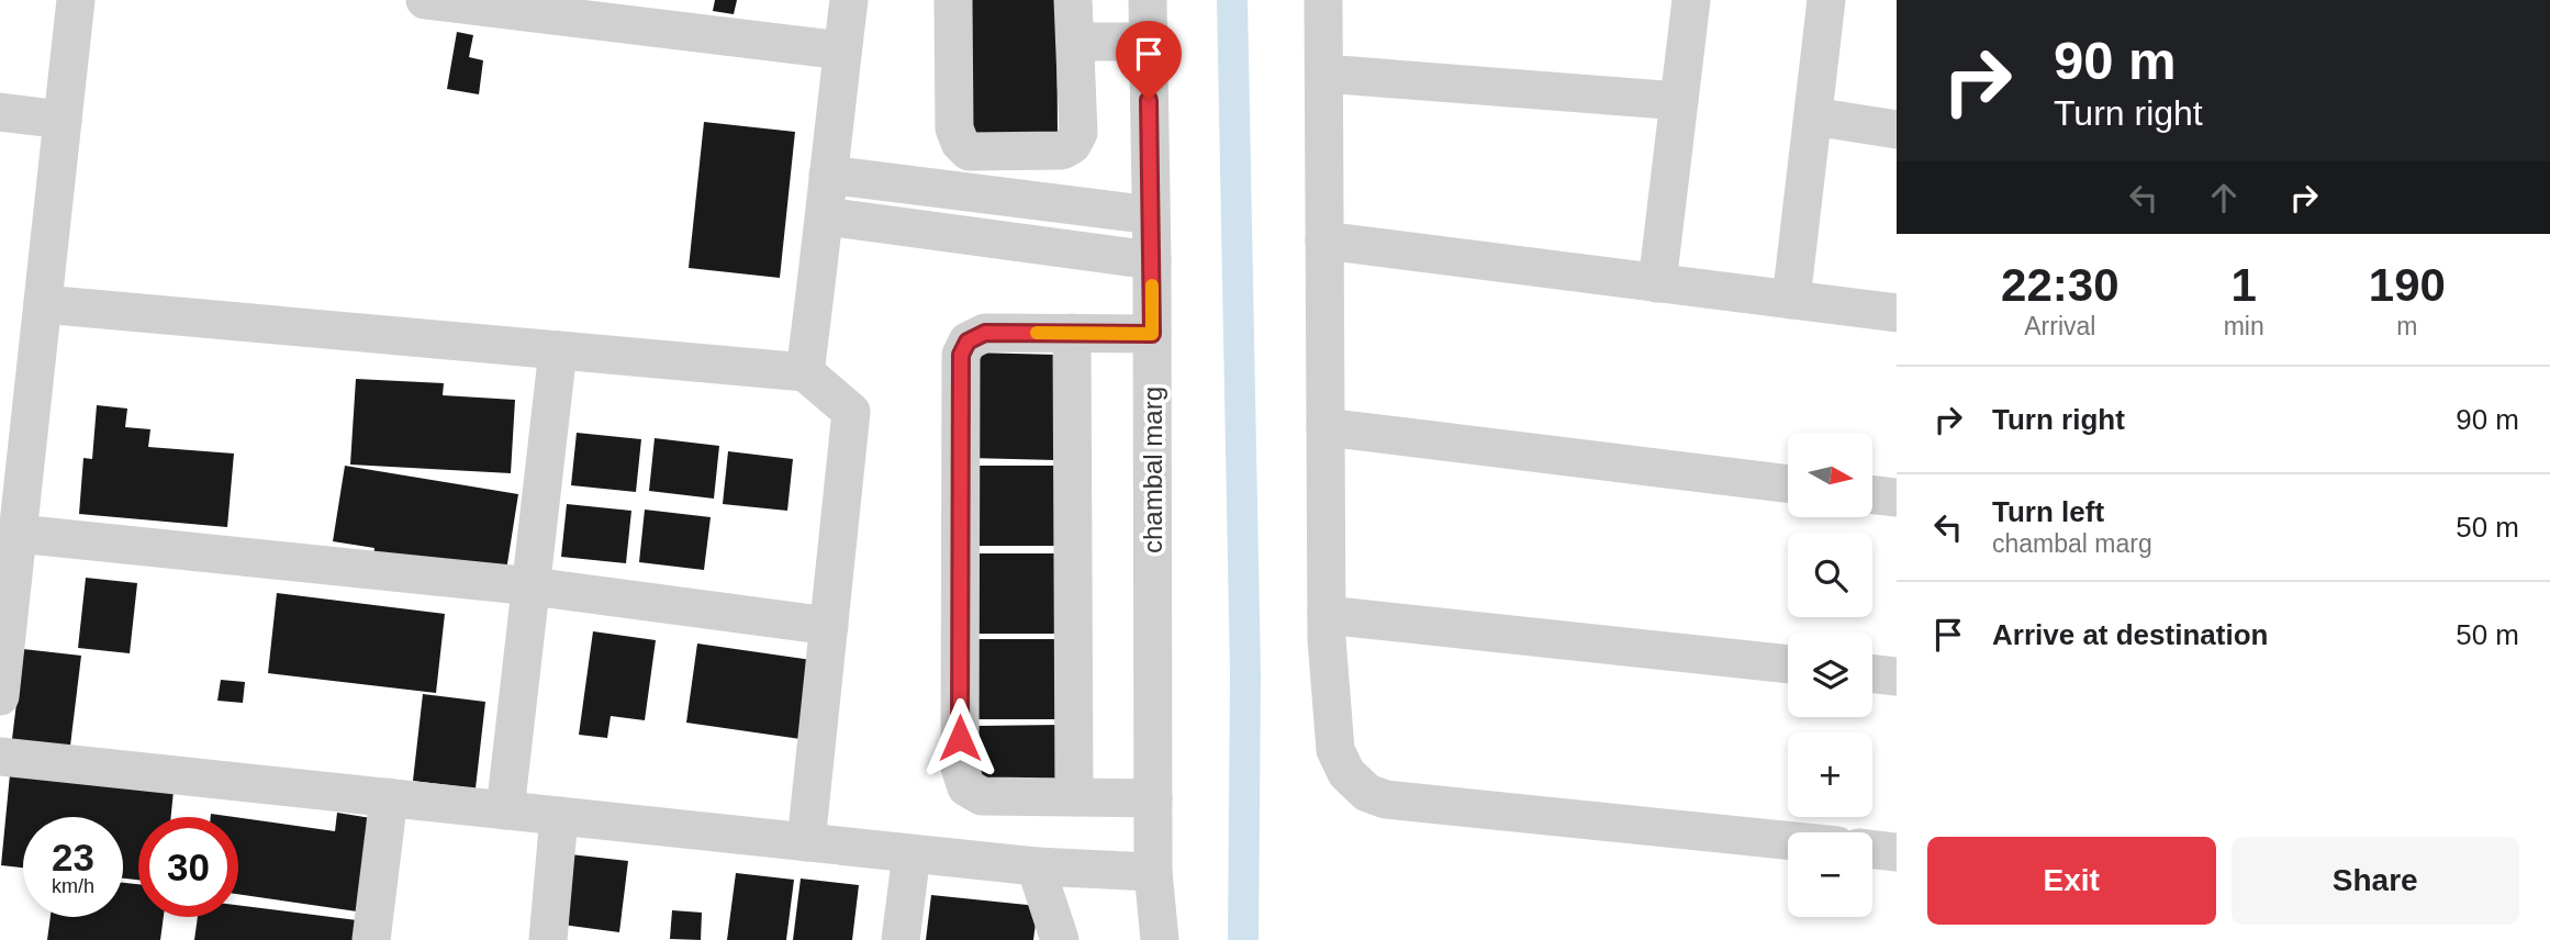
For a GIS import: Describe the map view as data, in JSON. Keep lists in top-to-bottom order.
{
  "streets": {
    "street": ["chambal marg"]
  },
  "north": "right",
  "page": {
    "turn": ["90 m", "Turn right"],
    "eta": [
      "22:30",
      "Arrival",
      "1",
      "min",
      "190",
      "m"
    ],
    "list": [
      {
        "name": "Turn right",
        "value": "90 m"
      },
      {
        "name": "Turn left",
        "note": "chambal marg",
        "value": "50 m"
      },
      {
        "name": "Arrive at destination",
        "value": "50 m"
      }
    ],
    "map_buttons": ["+", "−"],
    "speed": "23 km/h",
    "limit": "30",
    "buttons": ["Exit", "Share"]
  }
}
